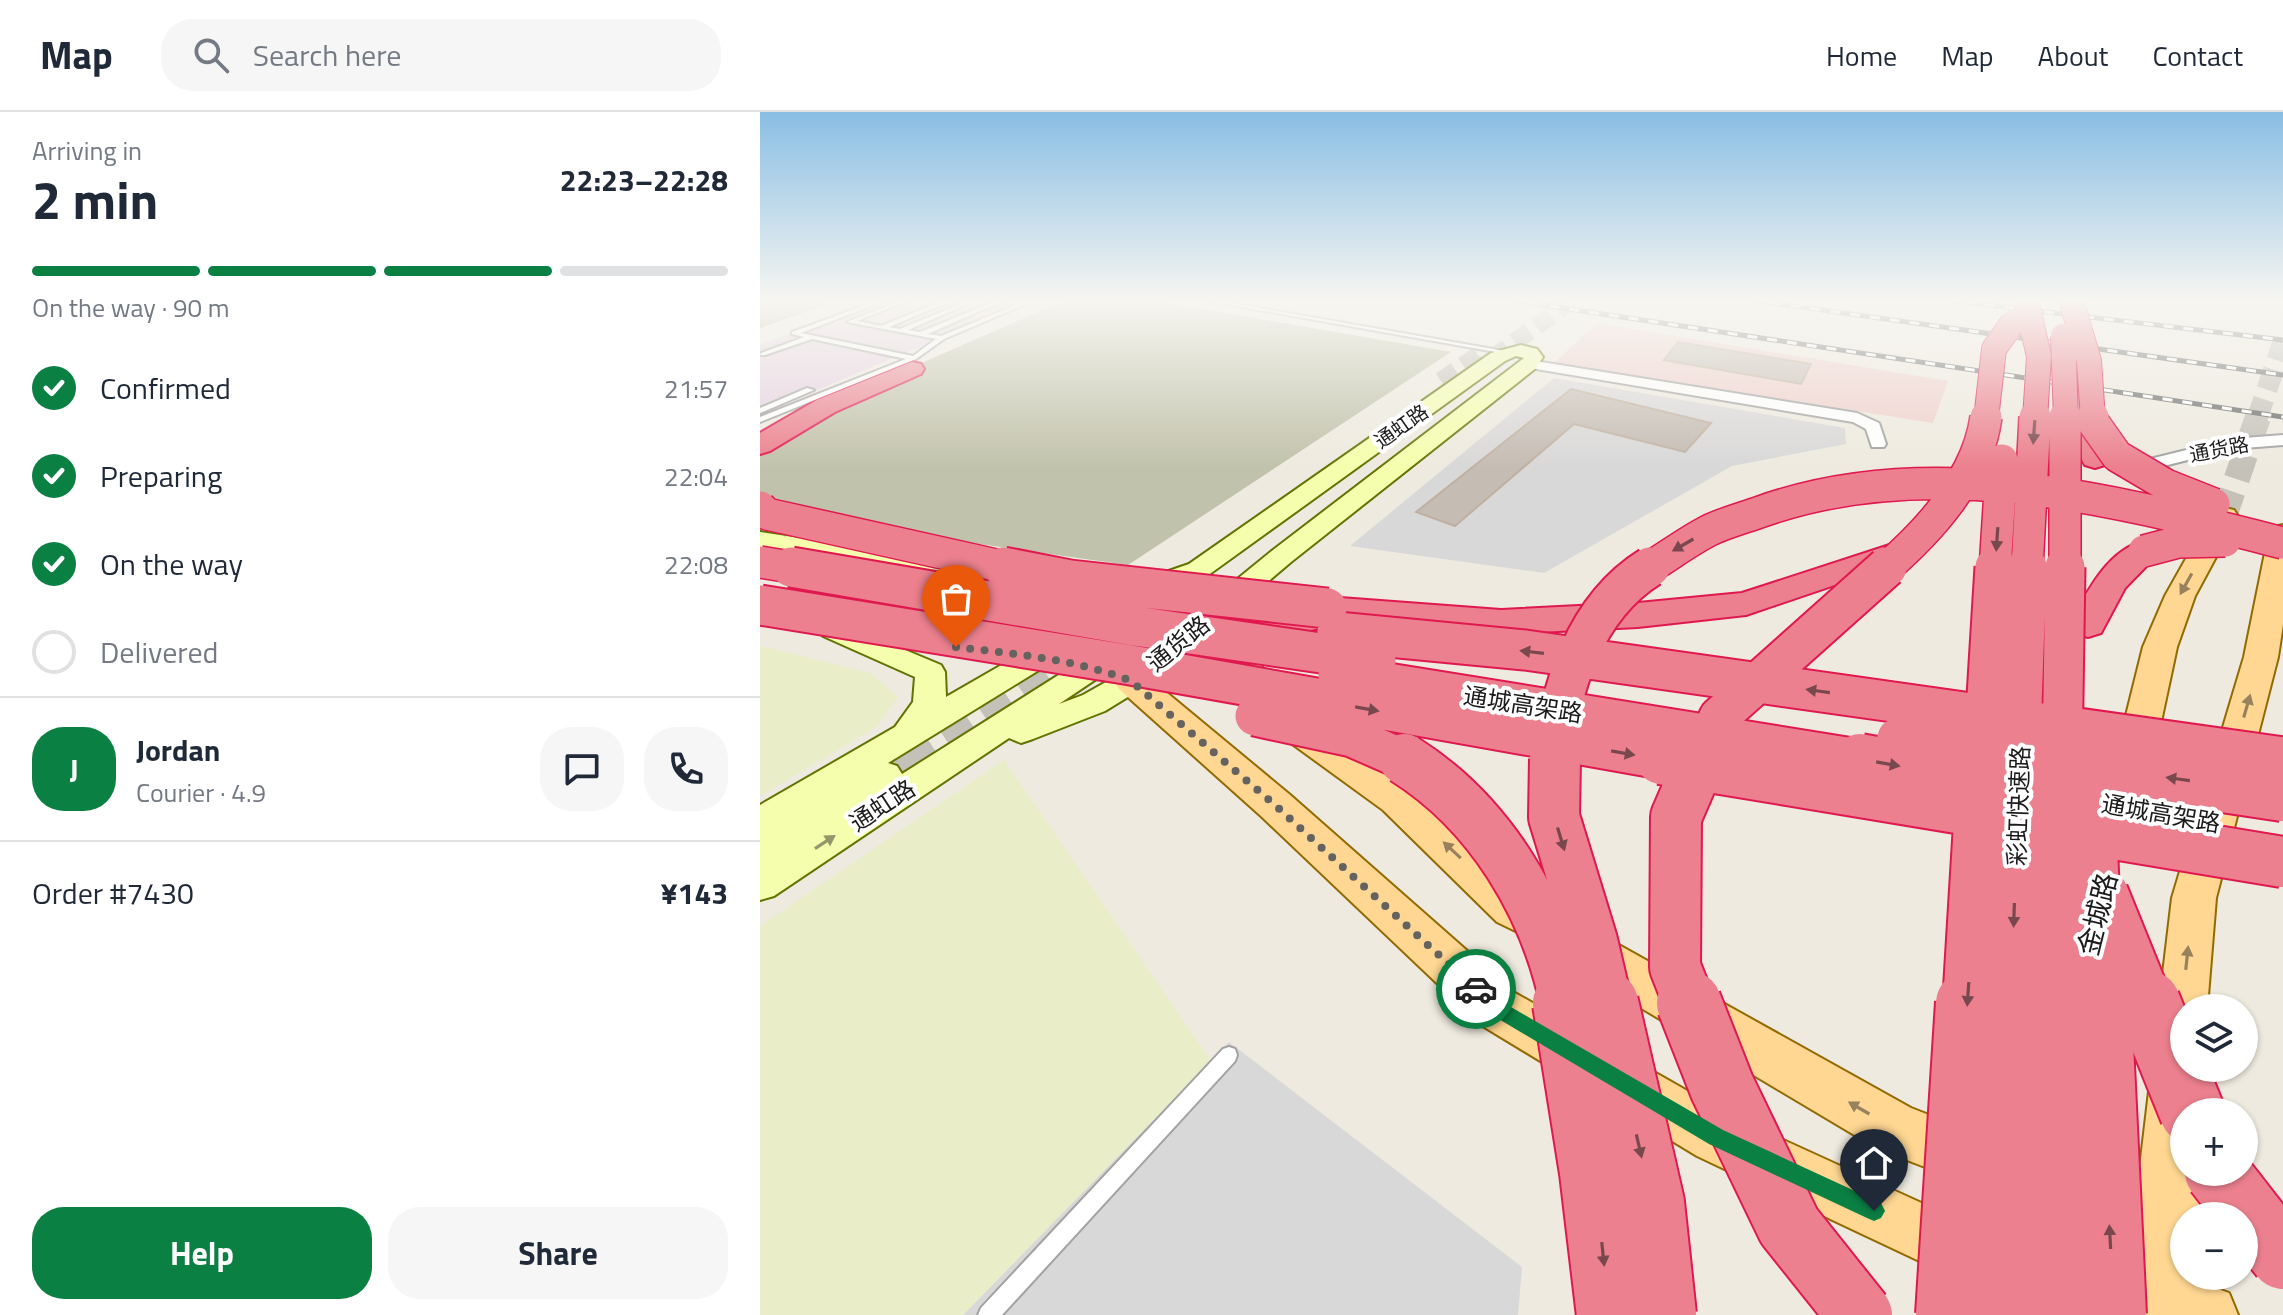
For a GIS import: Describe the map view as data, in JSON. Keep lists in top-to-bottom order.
{
  "streets": {
    "highway": ["通城高架路", "彩虹快速路"],
    "main road": ["金城路"],
    "street": ["通虹路", "通货路"]
  },
  "crossings": [
    ["通虹路", "通货路"]
  ],
  "page": {
    "header": "Map",
    "search": "Search here",
    "nav": [
      "Home",
      "Map",
      "About",
      "Contact"
    ],
    "heading": ["2 min", "Arriving in", "22:23–22:28"],
    "panel": [
      "Jordan",
      "Courier · 4.9",
      "Order #7430",
      "¥143"
    ],
    "bar": "On the way · 90 m",
    "list": [
      ["Confirmed", "21:57"],
      ["Preparing", "22:04"],
      ["On the way", "22:08"],
      "Delivered"
    ],
    "round": "J",
    "map_buttons": ["+", "−"],
    "buttons": ["Help", "Share"]
  }
}
